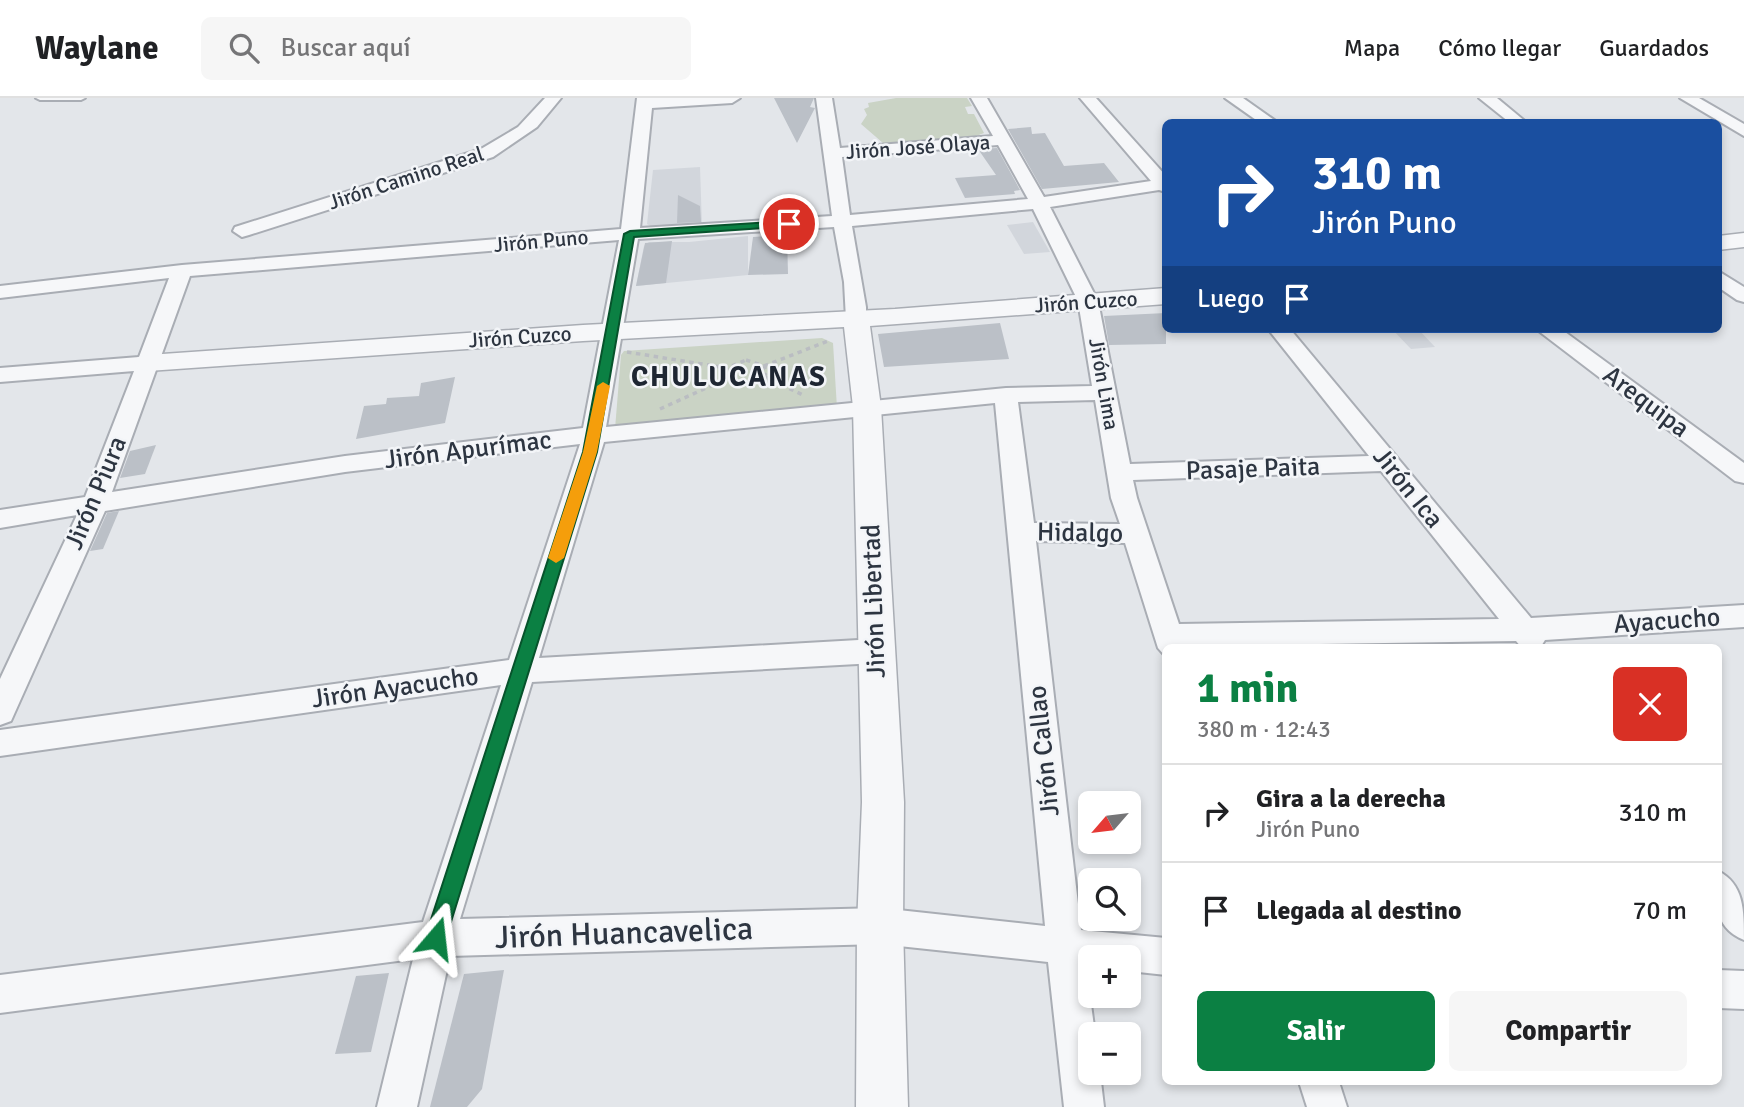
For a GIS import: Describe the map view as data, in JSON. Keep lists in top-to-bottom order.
{
  "streets": {
    "street": [
      "Jirón José Olaya",
      "Jirón Camino Real",
      "Jirón Puno",
      "Jirón Cuzco",
      "Jirón Lima",
      "Arequipa",
      "Jirón Apurímac",
      "Pasaje Paita",
      "Jirón Ica",
      "Jirón Piura",
      "Hidalgo",
      "Jirón Libertad",
      "Ayacucho",
      "Jirón Ayacucho",
      "Jirón Callao",
      "Jirón Huancavelica"
    ]
  },
  "crossings": [
    ["Jirón José Olaya", "Jirón Lima"],
    ["Jirón José Olaya", "Jirón Libertad"],
    ["Jirón Puno", "Jirón Lima"],
    ["Jirón Puno", "Jirón Piura"],
    ["Jirón Puno", "Jirón Libertad"],
    ["Jirón Cuzco", "Jirón Lima"],
    ["Jirón Cuzco", "Jirón Piura"],
    ["Jirón Cuzco", "Jirón Libertad"],
    ["Jirón Lima", "Jirón Apurímac"],
    ["Jirón Lima", "Pasaje Paita"],
    ["Jirón Lima", "Hidalgo"],
    ["Jirón Lima", "Ayacucho"],
    ["Jirón Apurímac", "Jirón Piura"],
    ["Jirón Apurímac", "Jirón Libertad"],
    ["Jirón Apurímac", "Jirón Callao"],
    ["Pasaje Paita", "Jirón Ica"],
    ["Jirón Ica", "Ayacucho"],
    ["Hidalgo", "Jirón Callao"],
    ["Jirón Libertad", "Jirón Ayacucho"],
    ["Jirón Libertad", "Jirón Huancavelica"],
    ["Jirón Callao", "Jirón Huancavelica"]
  ],
  "districts": ["CHULUCANAS"],
  "north": "bottom left",
  "page": {
    "header": "Waylane",
    "search": "Buscar aquí",
    "nav": ["Mapa", "Cómo llegar", "Guardados"],
    "turn": ["310 m", "Jirón Puno"],
    "then": "Luego",
    "heading": ["1 min", "380 m · 12:43"],
    "list": [
      {
        "name": "Gira a la derecha",
        "note": "Jirón Puno",
        "value": "310 m"
      },
      {
        "name": "Llegada al destino",
        "value": "70 m"
      }
    ],
    "map_buttons": ["+", "−"],
    "buttons": ["Salir", "Compartir"]
  }
}
